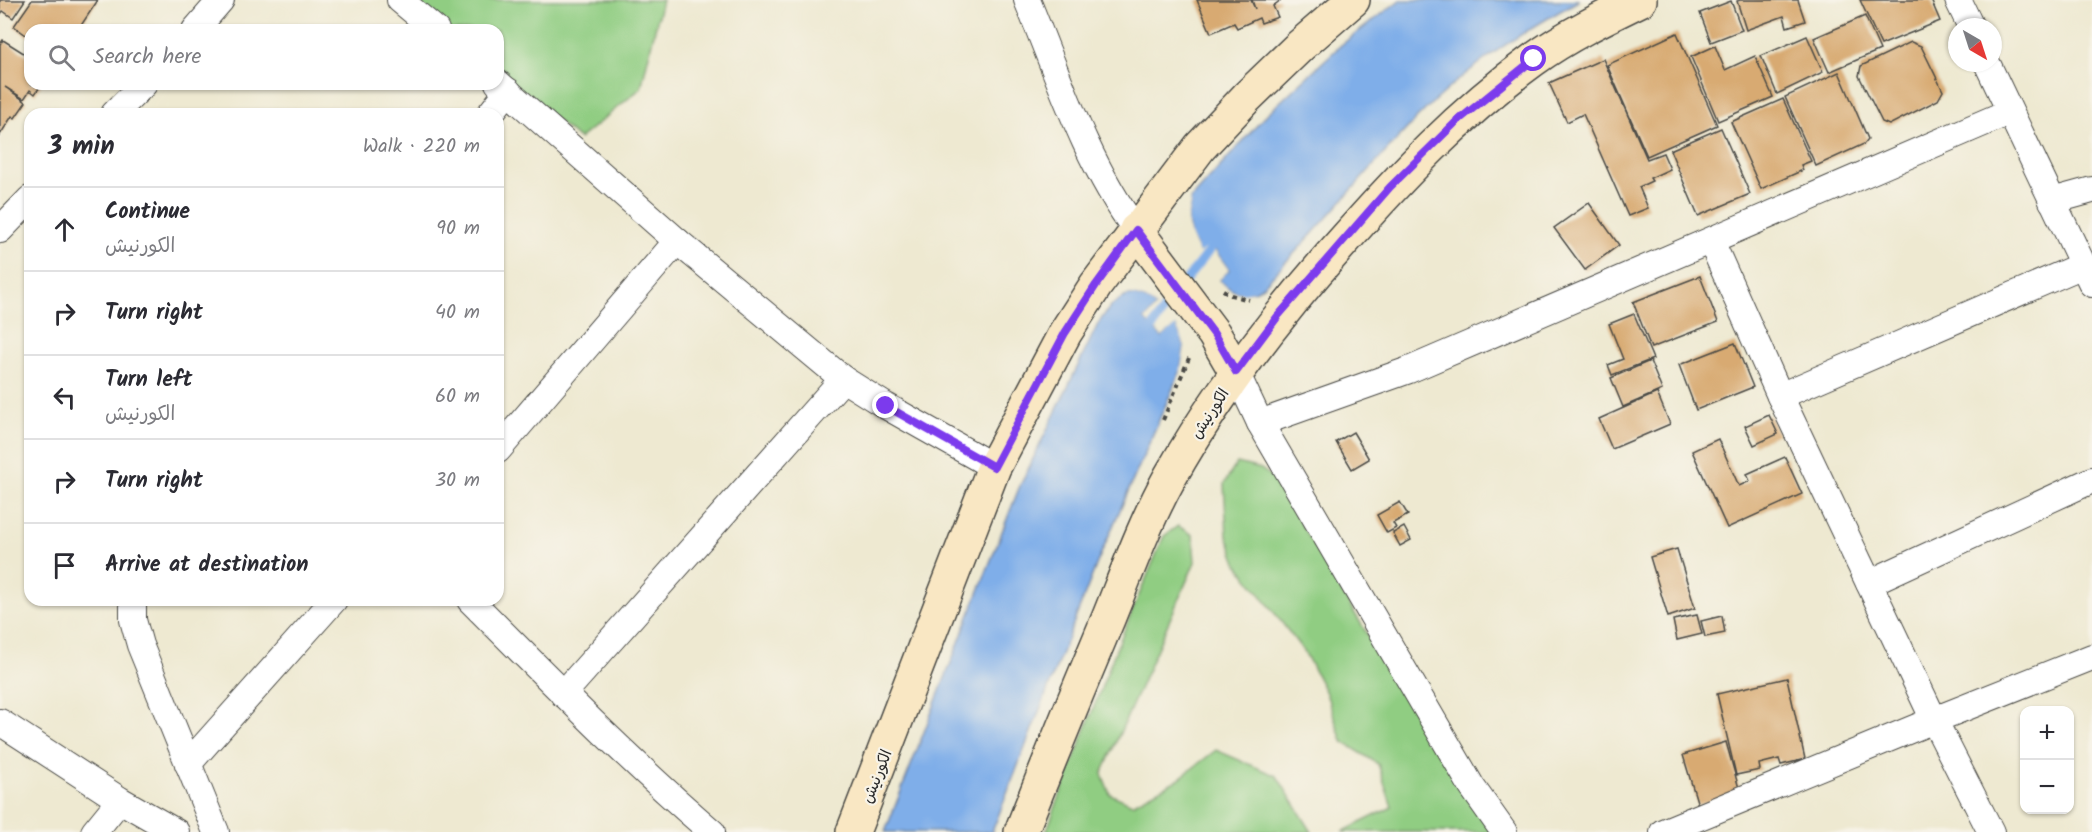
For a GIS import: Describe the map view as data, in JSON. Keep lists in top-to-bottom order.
{
  "streets": {
    "main road": ["الكورنيش"]
  },
  "north": "bottom right",
  "page": {
    "search": "Search here",
    "heading": ["3 min", "Walk · 220 m"],
    "list": [
      ["Continue", "الكورنيش", "90 m"],
      ["Turn right", "40 m"],
      ["Turn left", "الكورنيش", "60 m"],
      ["Turn right", "30 m"],
      "Arrive at destination"
    ],
    "map_buttons": ["+", "−"]
  }
}
